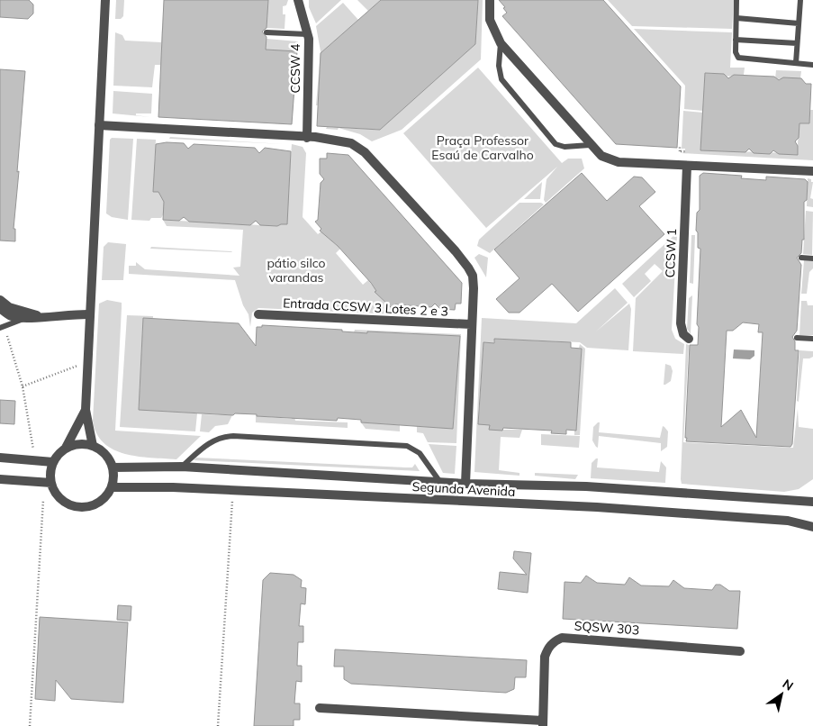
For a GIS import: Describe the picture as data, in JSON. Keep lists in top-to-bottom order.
{
  "streets": {
    "street": [
      "CCSW 4",
      "CCSW 1",
      "Entrada CCSW 3 Lotes 2 e 3",
      "Segunda Avenida",
      "SQSW 303"
    ]
  },
  "parks": ["Praça Professor Esaú de Carvalho", "pátio silco varandas"],
  "north": "top right"
}
